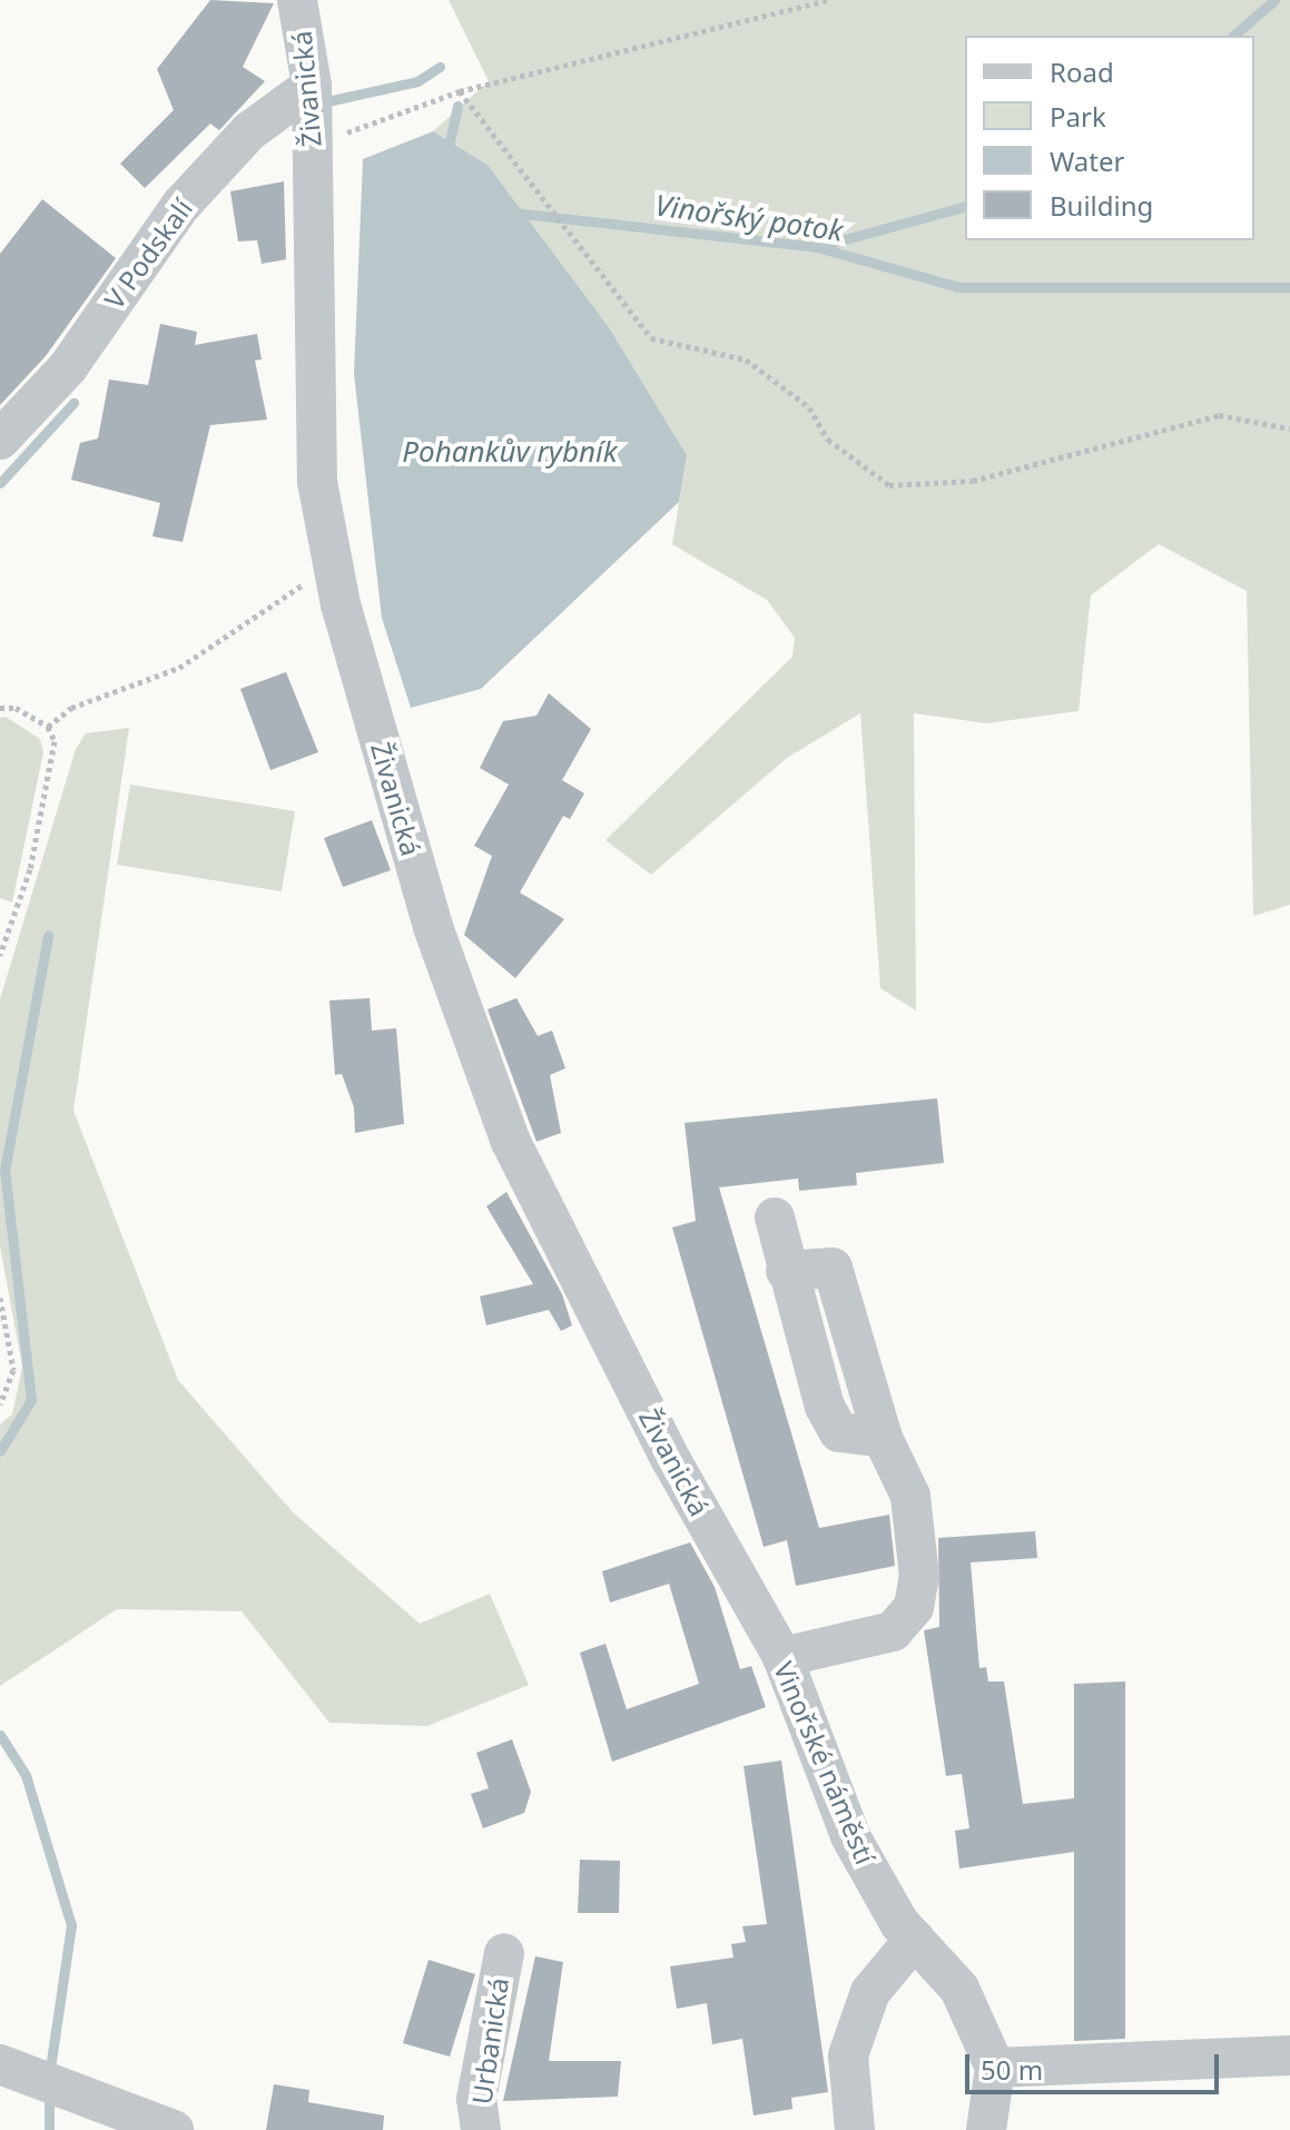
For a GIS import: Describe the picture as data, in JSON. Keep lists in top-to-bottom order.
{
  "streets": {
    "street": [
      "Živanická",
      "V Podskalí",
      "Vinořské náměstí",
      "Urbanická"
    ]
  },
  "crossings": [
    ["Živanická", "V Podskalí"],
    ["Živanická", "Vinořské náměstí"]
  ],
  "water": ["Vinořský potok", "Pohankův rybník"],
  "legend": [
    "Road",
    "Park",
    "Water",
    "Building"
  ],
  "scale_bar": "50 m"
}
